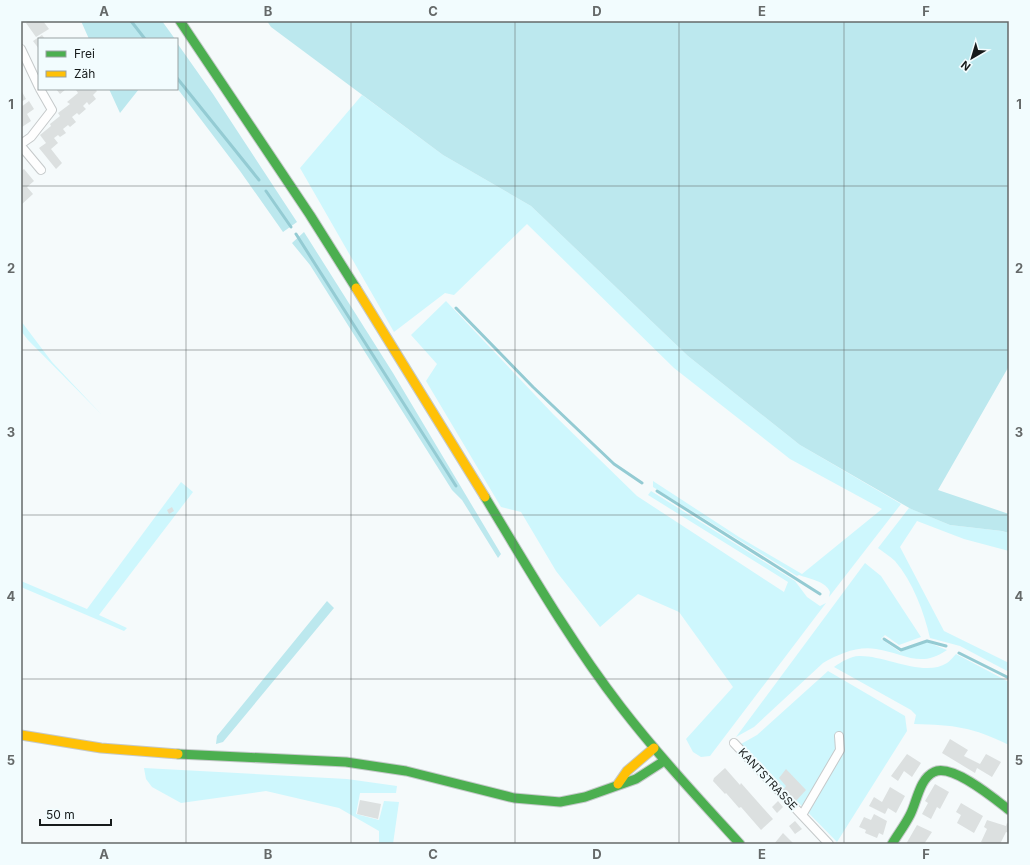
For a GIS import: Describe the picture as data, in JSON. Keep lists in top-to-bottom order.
{
  "streets": {
    "street": ["KANTSTRASSE"]
  },
  "legend": ["Frei", "Zäh"],
  "scale_bar": "50 m",
  "north": "bottom left",
  "grid": {
    "columns": [
      "A",
      "B",
      "C",
      "D",
      "E",
      "F"
    ],
    "rows": [
      "1",
      "2",
      "3",
      "4",
      "5"
    ]
  }
}
